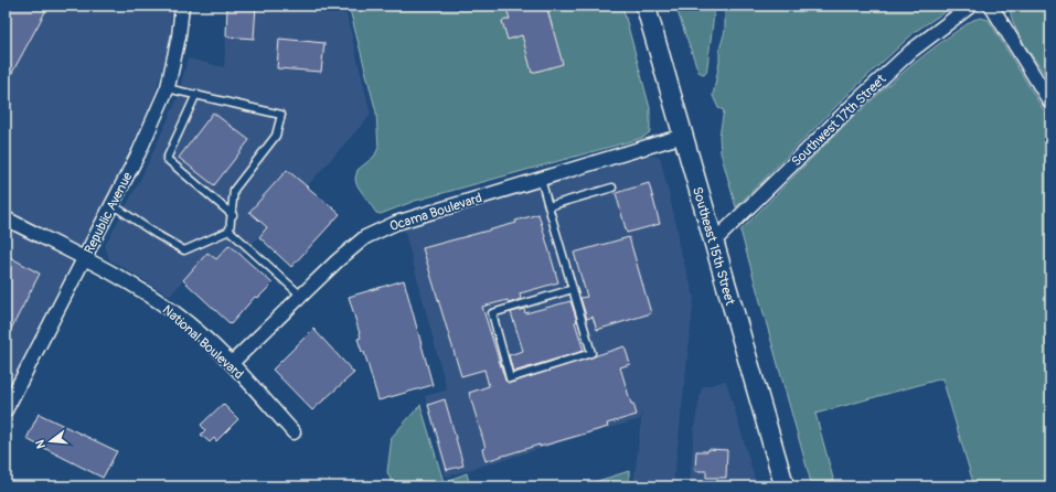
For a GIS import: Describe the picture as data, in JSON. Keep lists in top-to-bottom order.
{
  "streets": {
    "main road": ["Southeast 15th Street"],
    "street": [
      "Southwest 17th Street",
      "Ocama Boulevard",
      "Republic Avenue",
      "National Boulevard"
    ]
  },
  "crossings": [
    ["Southwest 17th Street", "Southeast 15th Street"],
    ["Ocama Boulevard", "Southeast 15th Street"],
    ["Ocama Boulevard", "National Boulevard"],
    ["Republic Avenue", "National Boulevard"]
  ],
  "north": "left"
}
